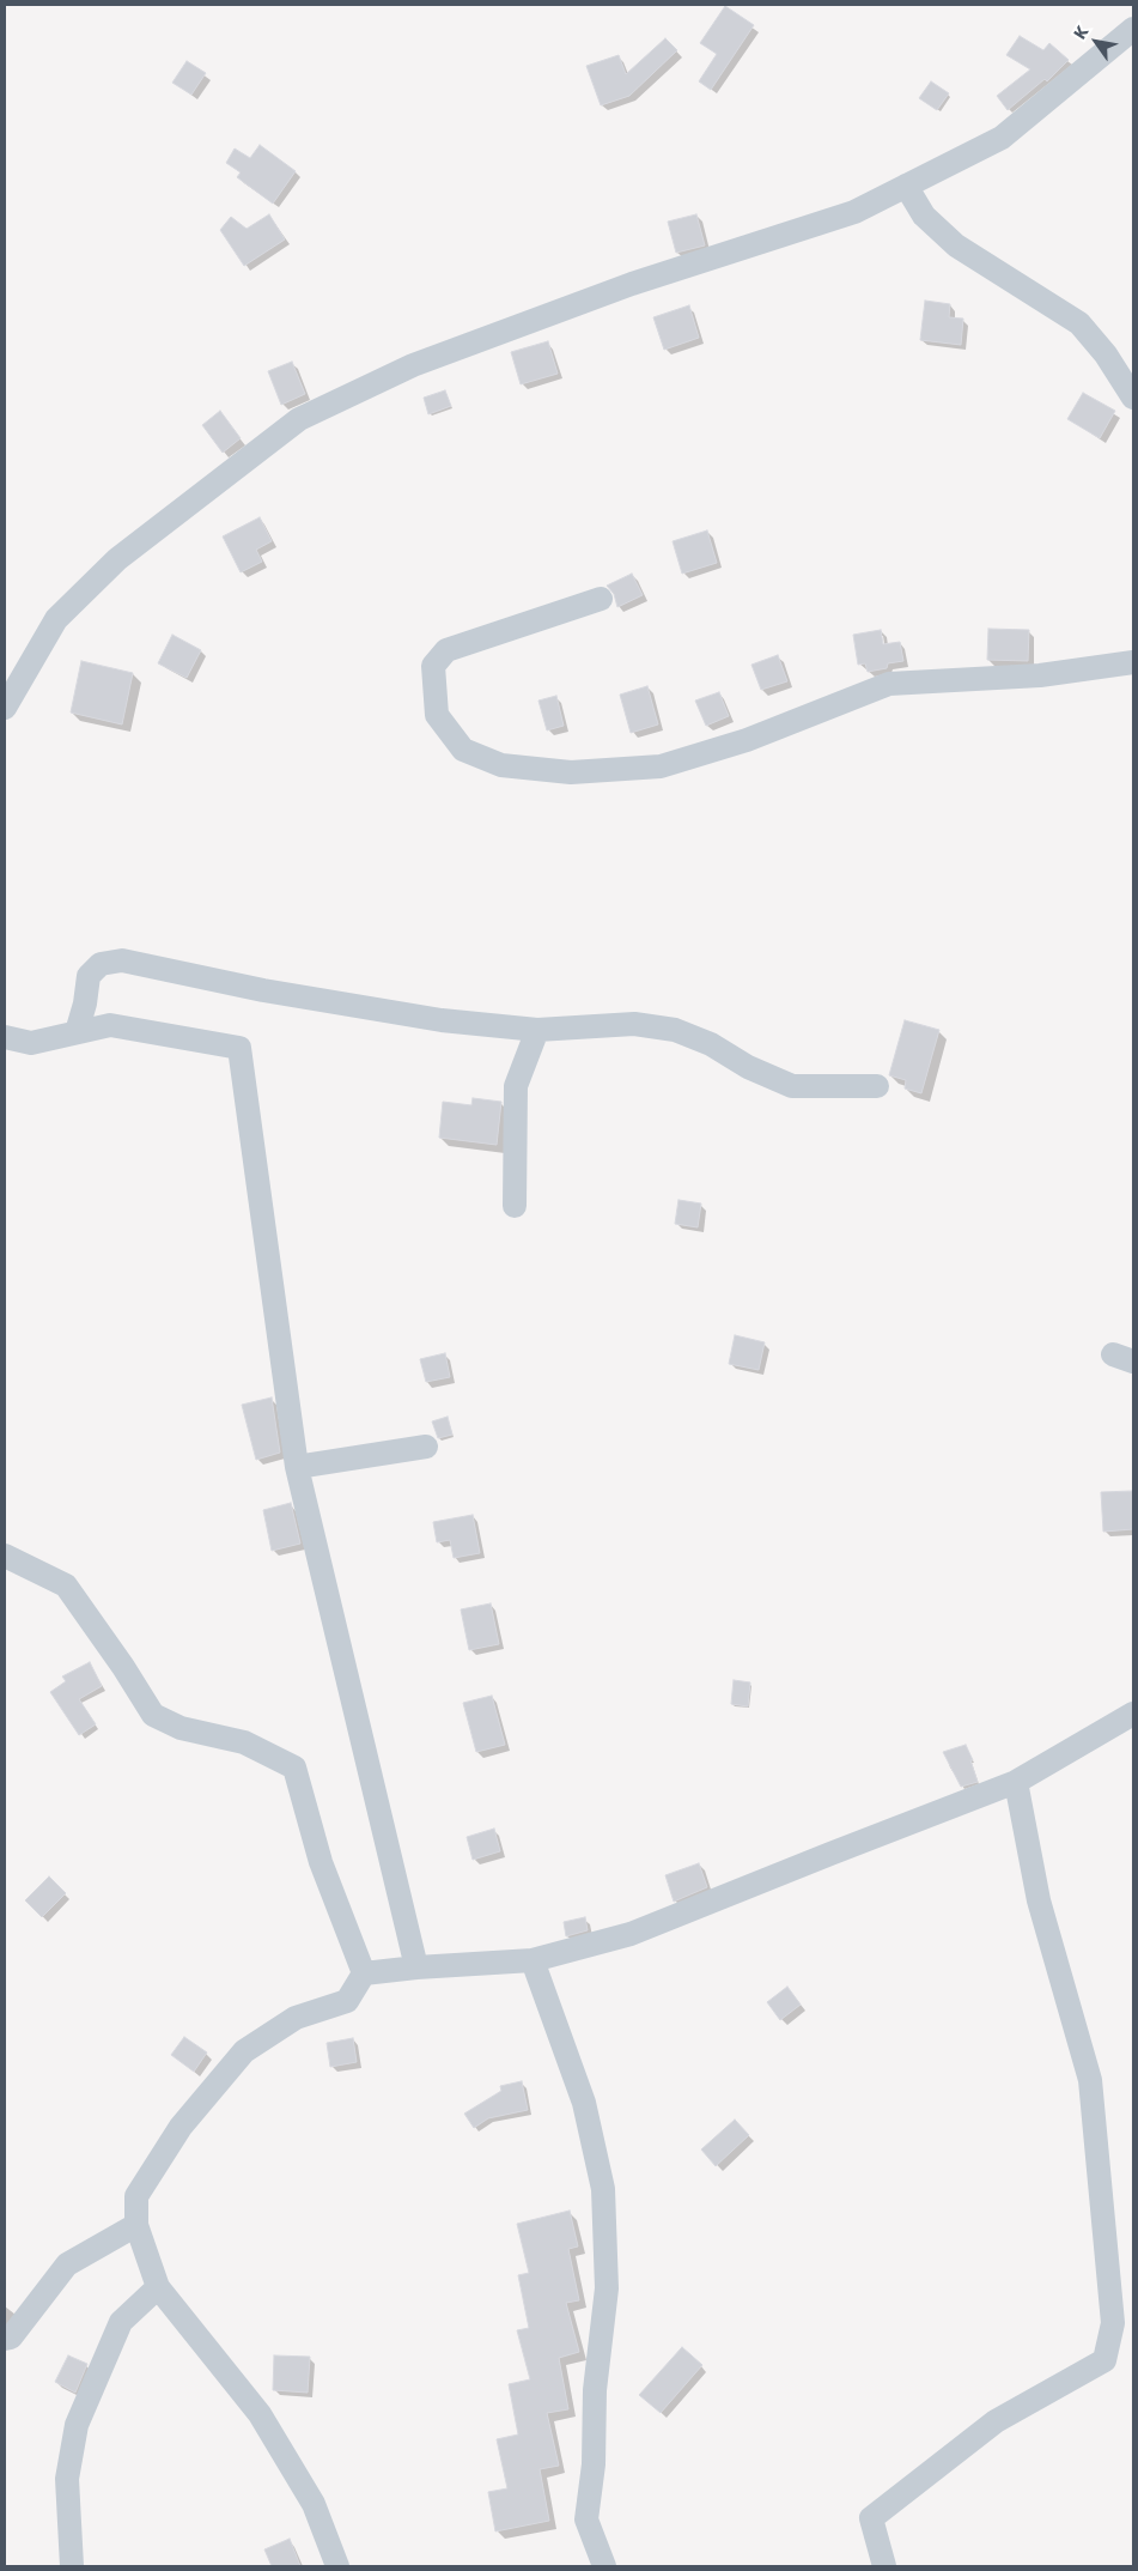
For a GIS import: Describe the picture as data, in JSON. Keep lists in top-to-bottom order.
{
  "north": "top left"
}
